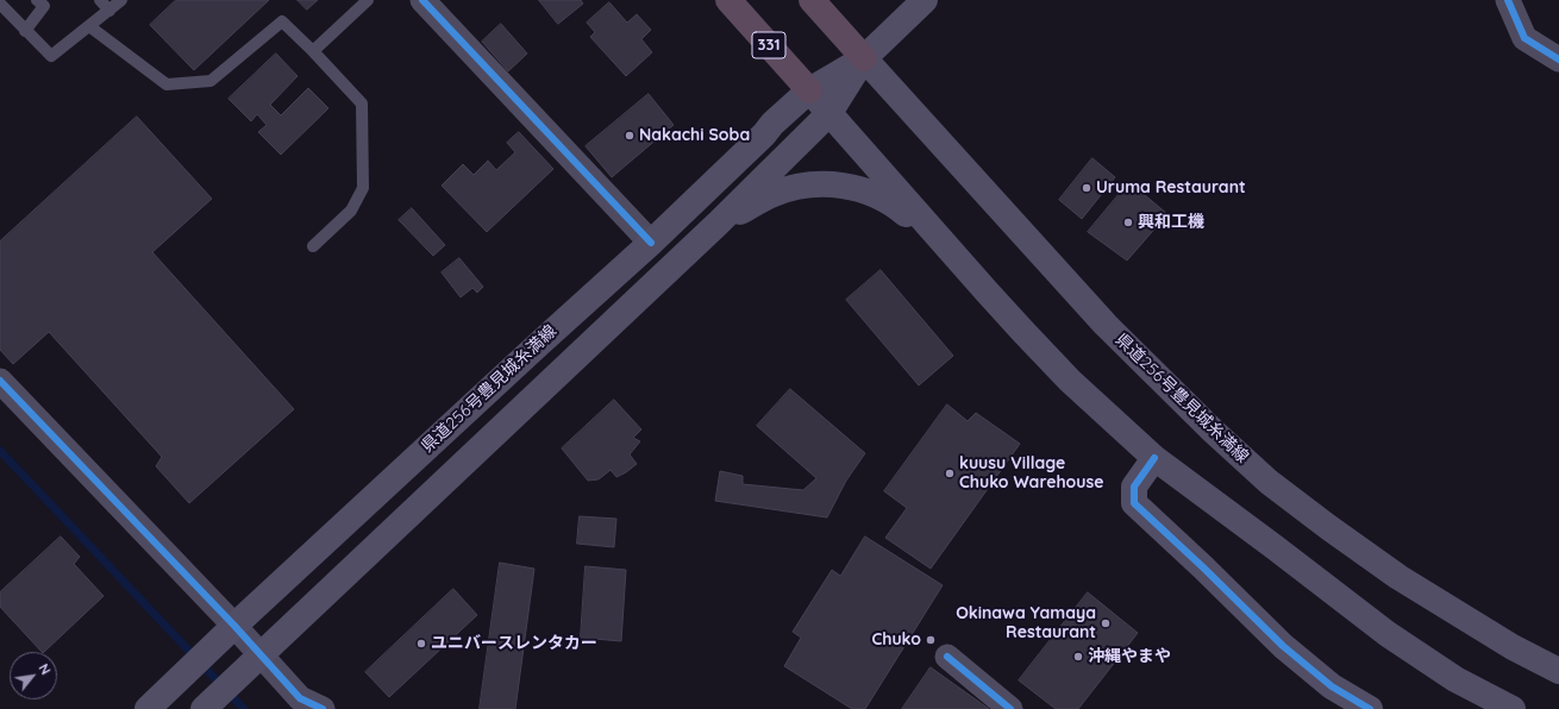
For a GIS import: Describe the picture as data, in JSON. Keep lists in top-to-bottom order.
{
  "streets": {
    "highway": ["331"],
    "main road": ["県道256号豊見城糸満線"]
  },
  "crossings": [
    ["331", "県道256号豊見城糸満線"]
  ],
  "places": [
    "Nakachi Soba",
    "Uruma Restaurant",
    "興和工機",
    "kuusu Village Chuko Warehouse",
    "Okinawa Yamaya Restaurant",
    "Chuko",
    "ユニバースレンタカー",
    "沖縄やまや"
  ],
  "north": "top right"
}
